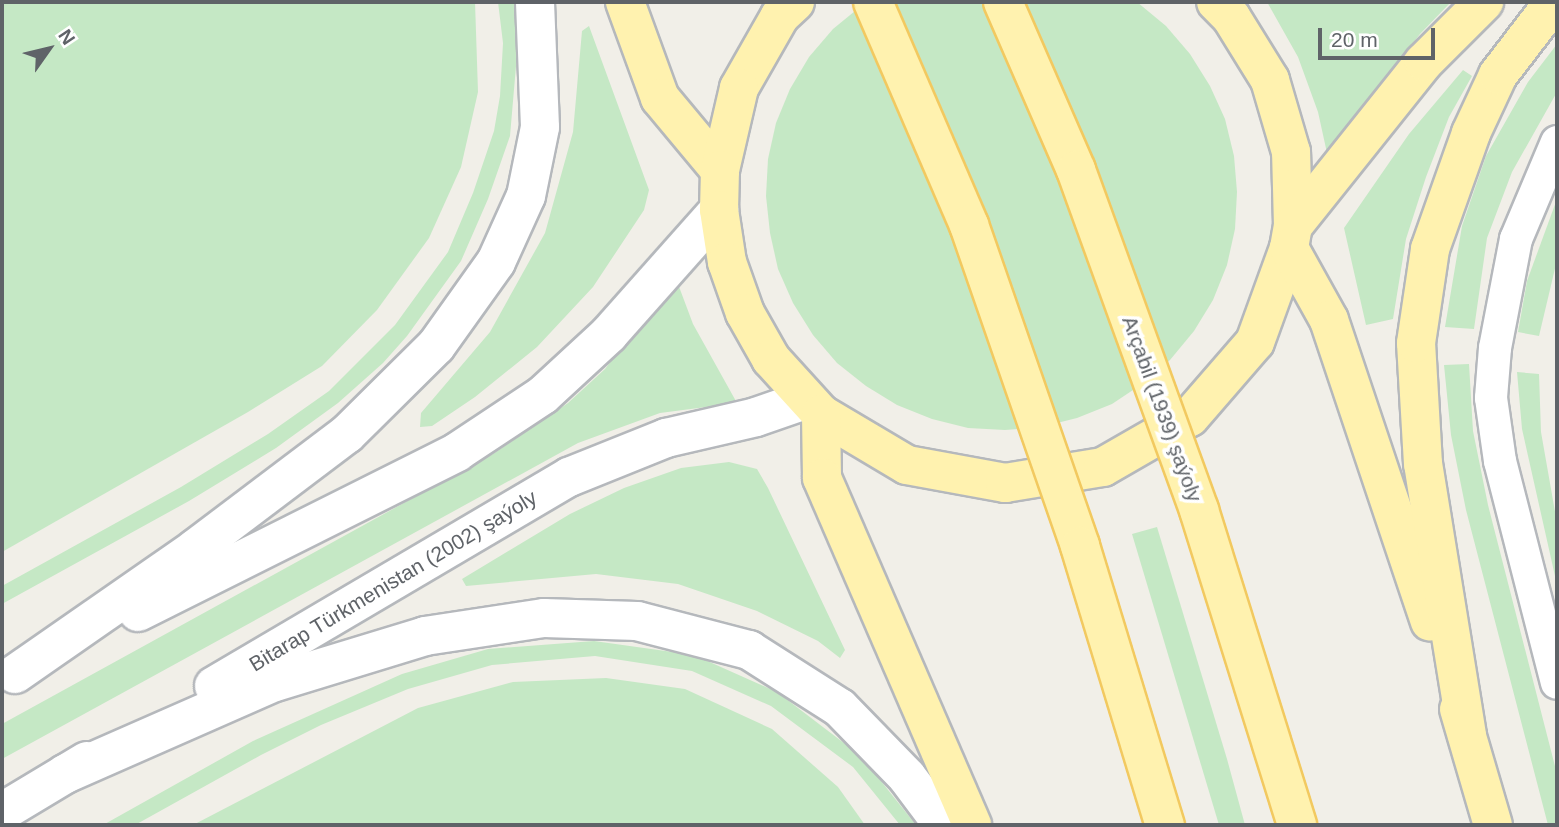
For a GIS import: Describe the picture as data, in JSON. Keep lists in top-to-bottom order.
{
  "streets": {
    "main road": ["Arçabil (1939) şaýoly", "Bitarap Türkmenistan (2002) şaýoly"]
  },
  "scale_bar": "20 m",
  "north": "top right"
}
